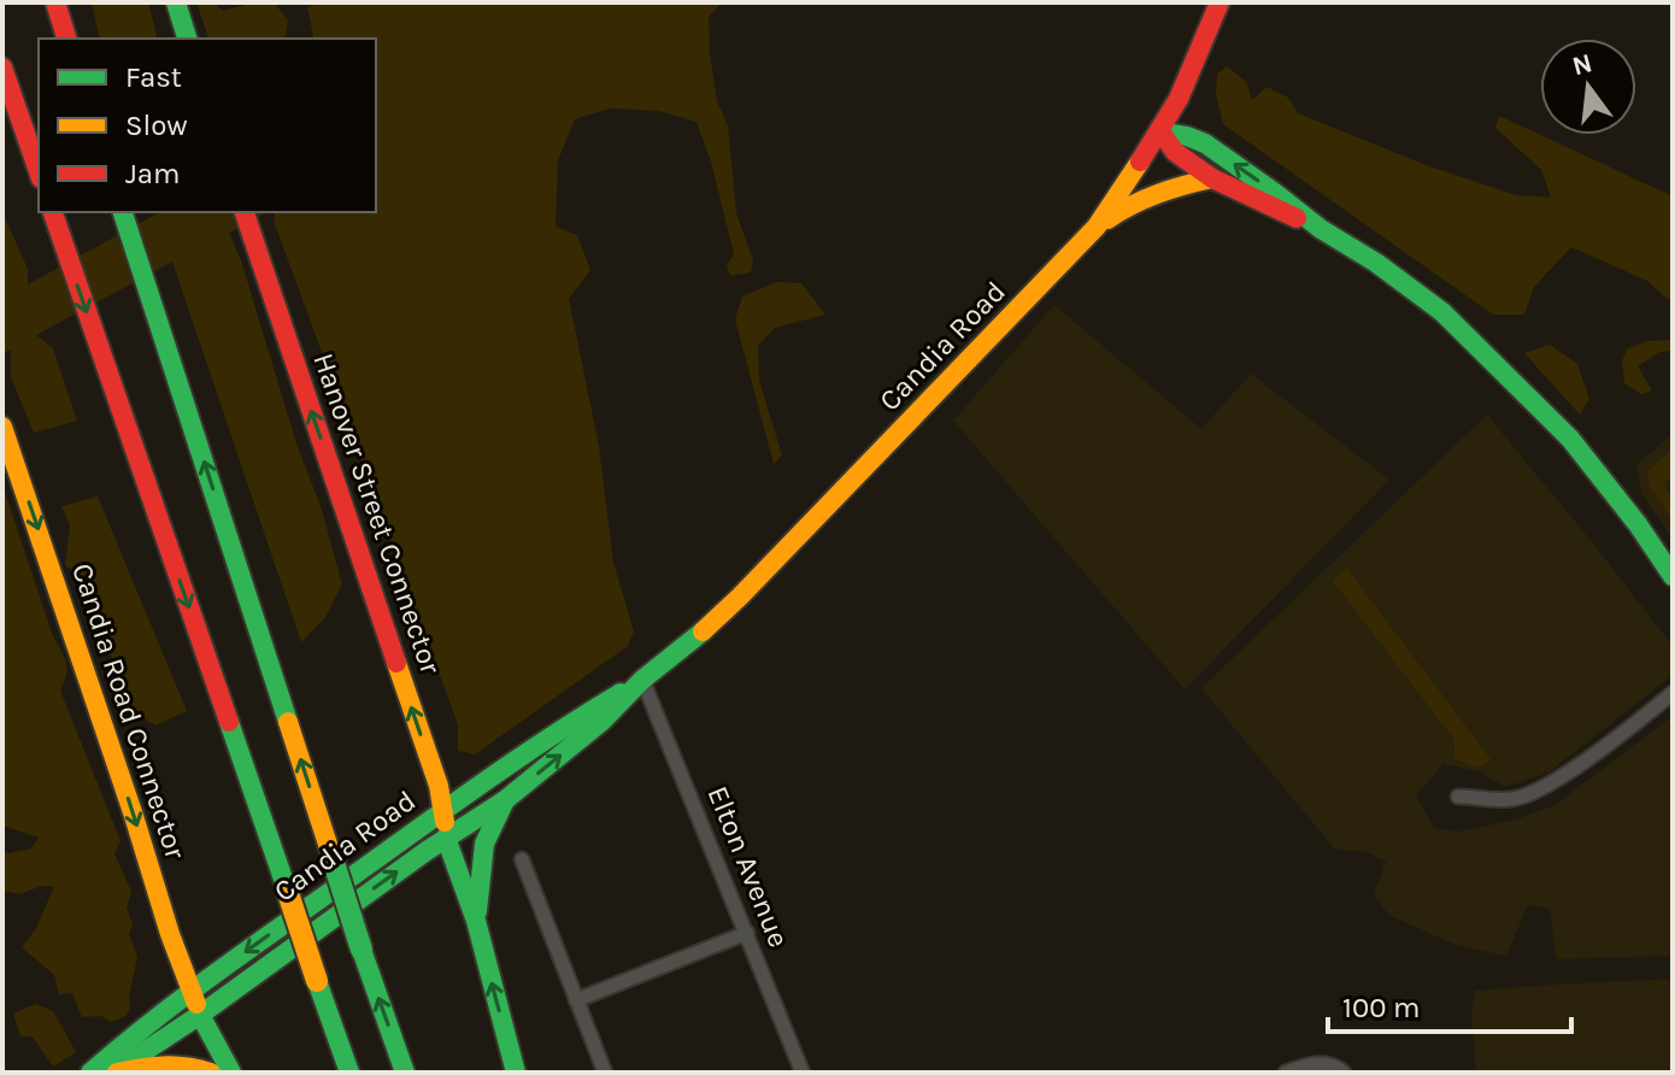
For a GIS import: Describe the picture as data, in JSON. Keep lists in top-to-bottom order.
{
  "streets": {
    "main road": ["Candia Road", "Hanover Street Connector", "Candia Road Connector"],
    "street": ["Elton Avenue"]
  },
  "crossings": [
    ["Candia Road", "Hanover Street Connector"],
    ["Candia Road", "Candia Road Connector"],
    ["Candia Road", "Elton Avenue"]
  ],
  "legend": ["Fast", "Slow", "Jam"],
  "scale_bar": "100 m",
  "north": "top"
}
